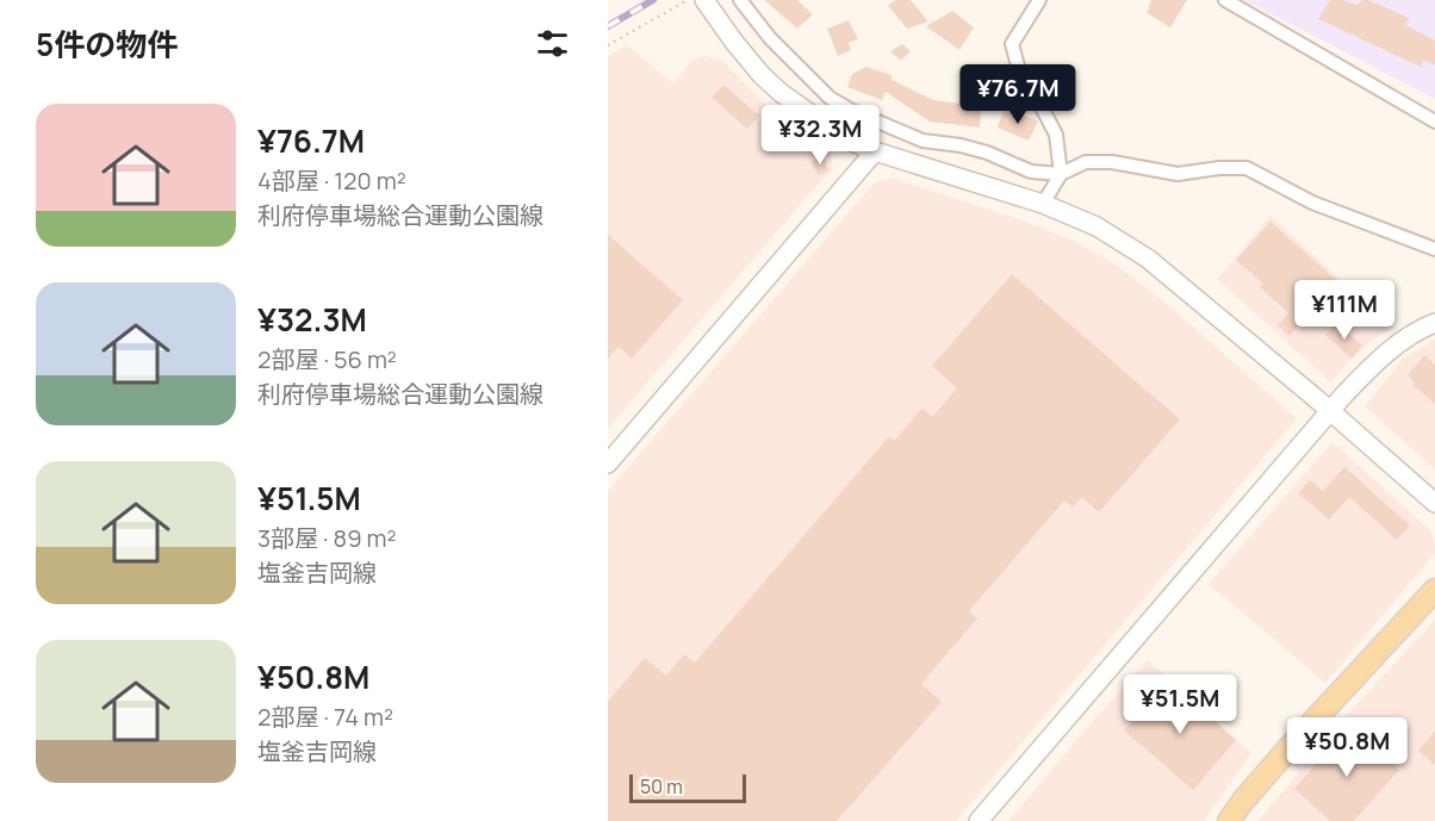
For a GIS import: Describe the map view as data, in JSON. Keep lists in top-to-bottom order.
{
  "scale_bar": "50 m",
  "page": {
    "heading": "5件の物件",
    "price": [
      "¥76.7M",
      "¥32.3M",
      "¥111M",
      "¥51.5M",
      "¥50.8M"
    ],
    "list": [
      {
        "name": "¥76.7M",
        "note": "4部屋 · 120 m² · 利府停車場総合運動公園線"
      },
      {
        "name": "¥32.3M",
        "note": "2部屋 · 56 m² · 利府停車場総合運動公園線"
      },
      {
        "name": "¥51.5M",
        "note": "3部屋 · 89 m² · 塩釜吉岡線"
      },
      {
        "name": "¥50.8M",
        "note": "2部屋 · 74 m² · 塩釜吉岡線"
      }
    ],
    "scale": "50 m"
  }
}
